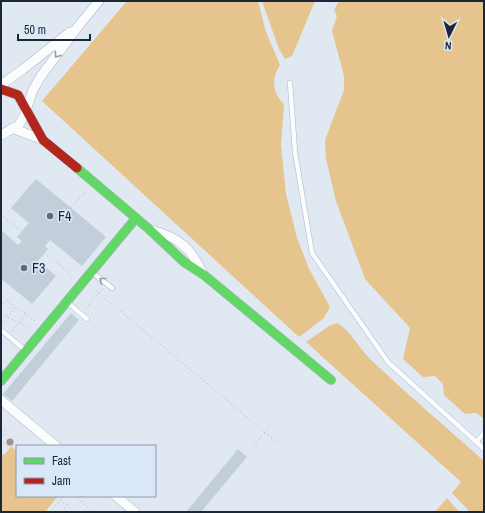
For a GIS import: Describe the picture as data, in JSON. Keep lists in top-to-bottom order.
{
  "places": ["F4", "F3"],
  "legend": ["Fast", "Jam"],
  "scale_bar": "50 m",
  "north": "bottom"
}
